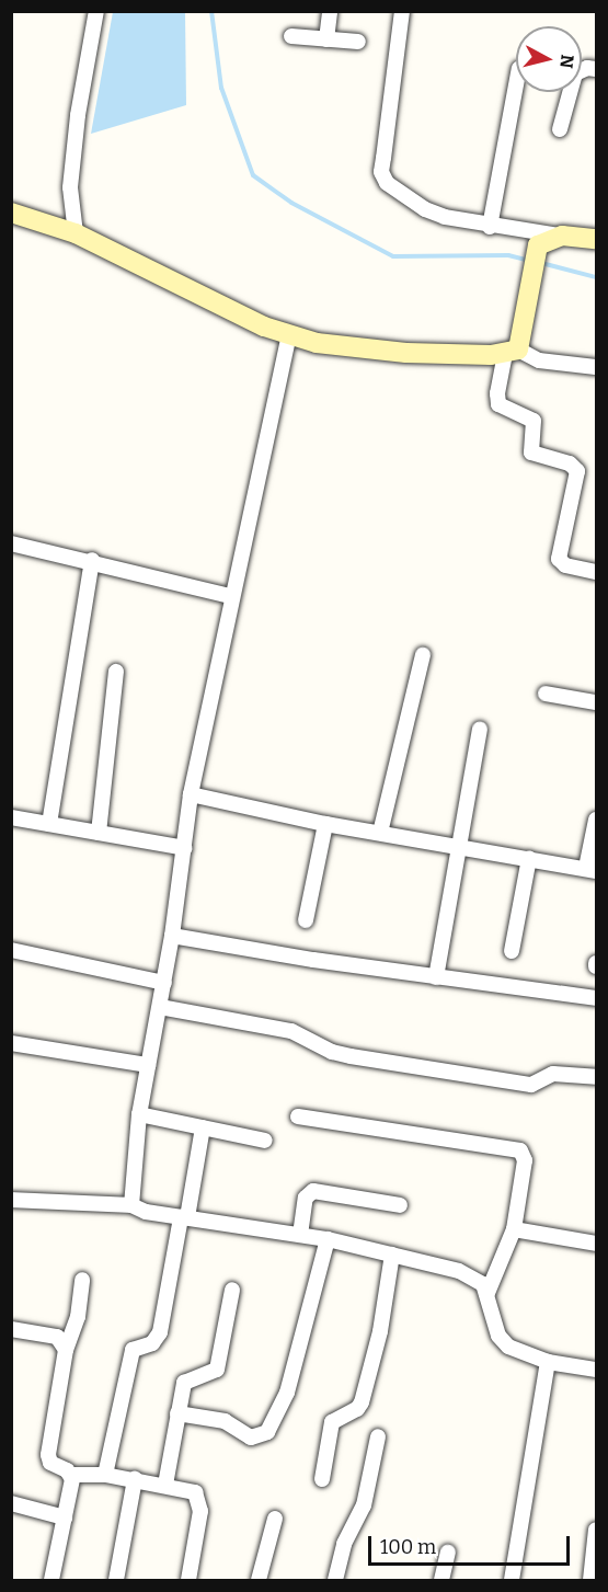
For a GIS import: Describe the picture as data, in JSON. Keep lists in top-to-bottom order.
{
  "scale_bar": "100 m",
  "north": "right"
}
